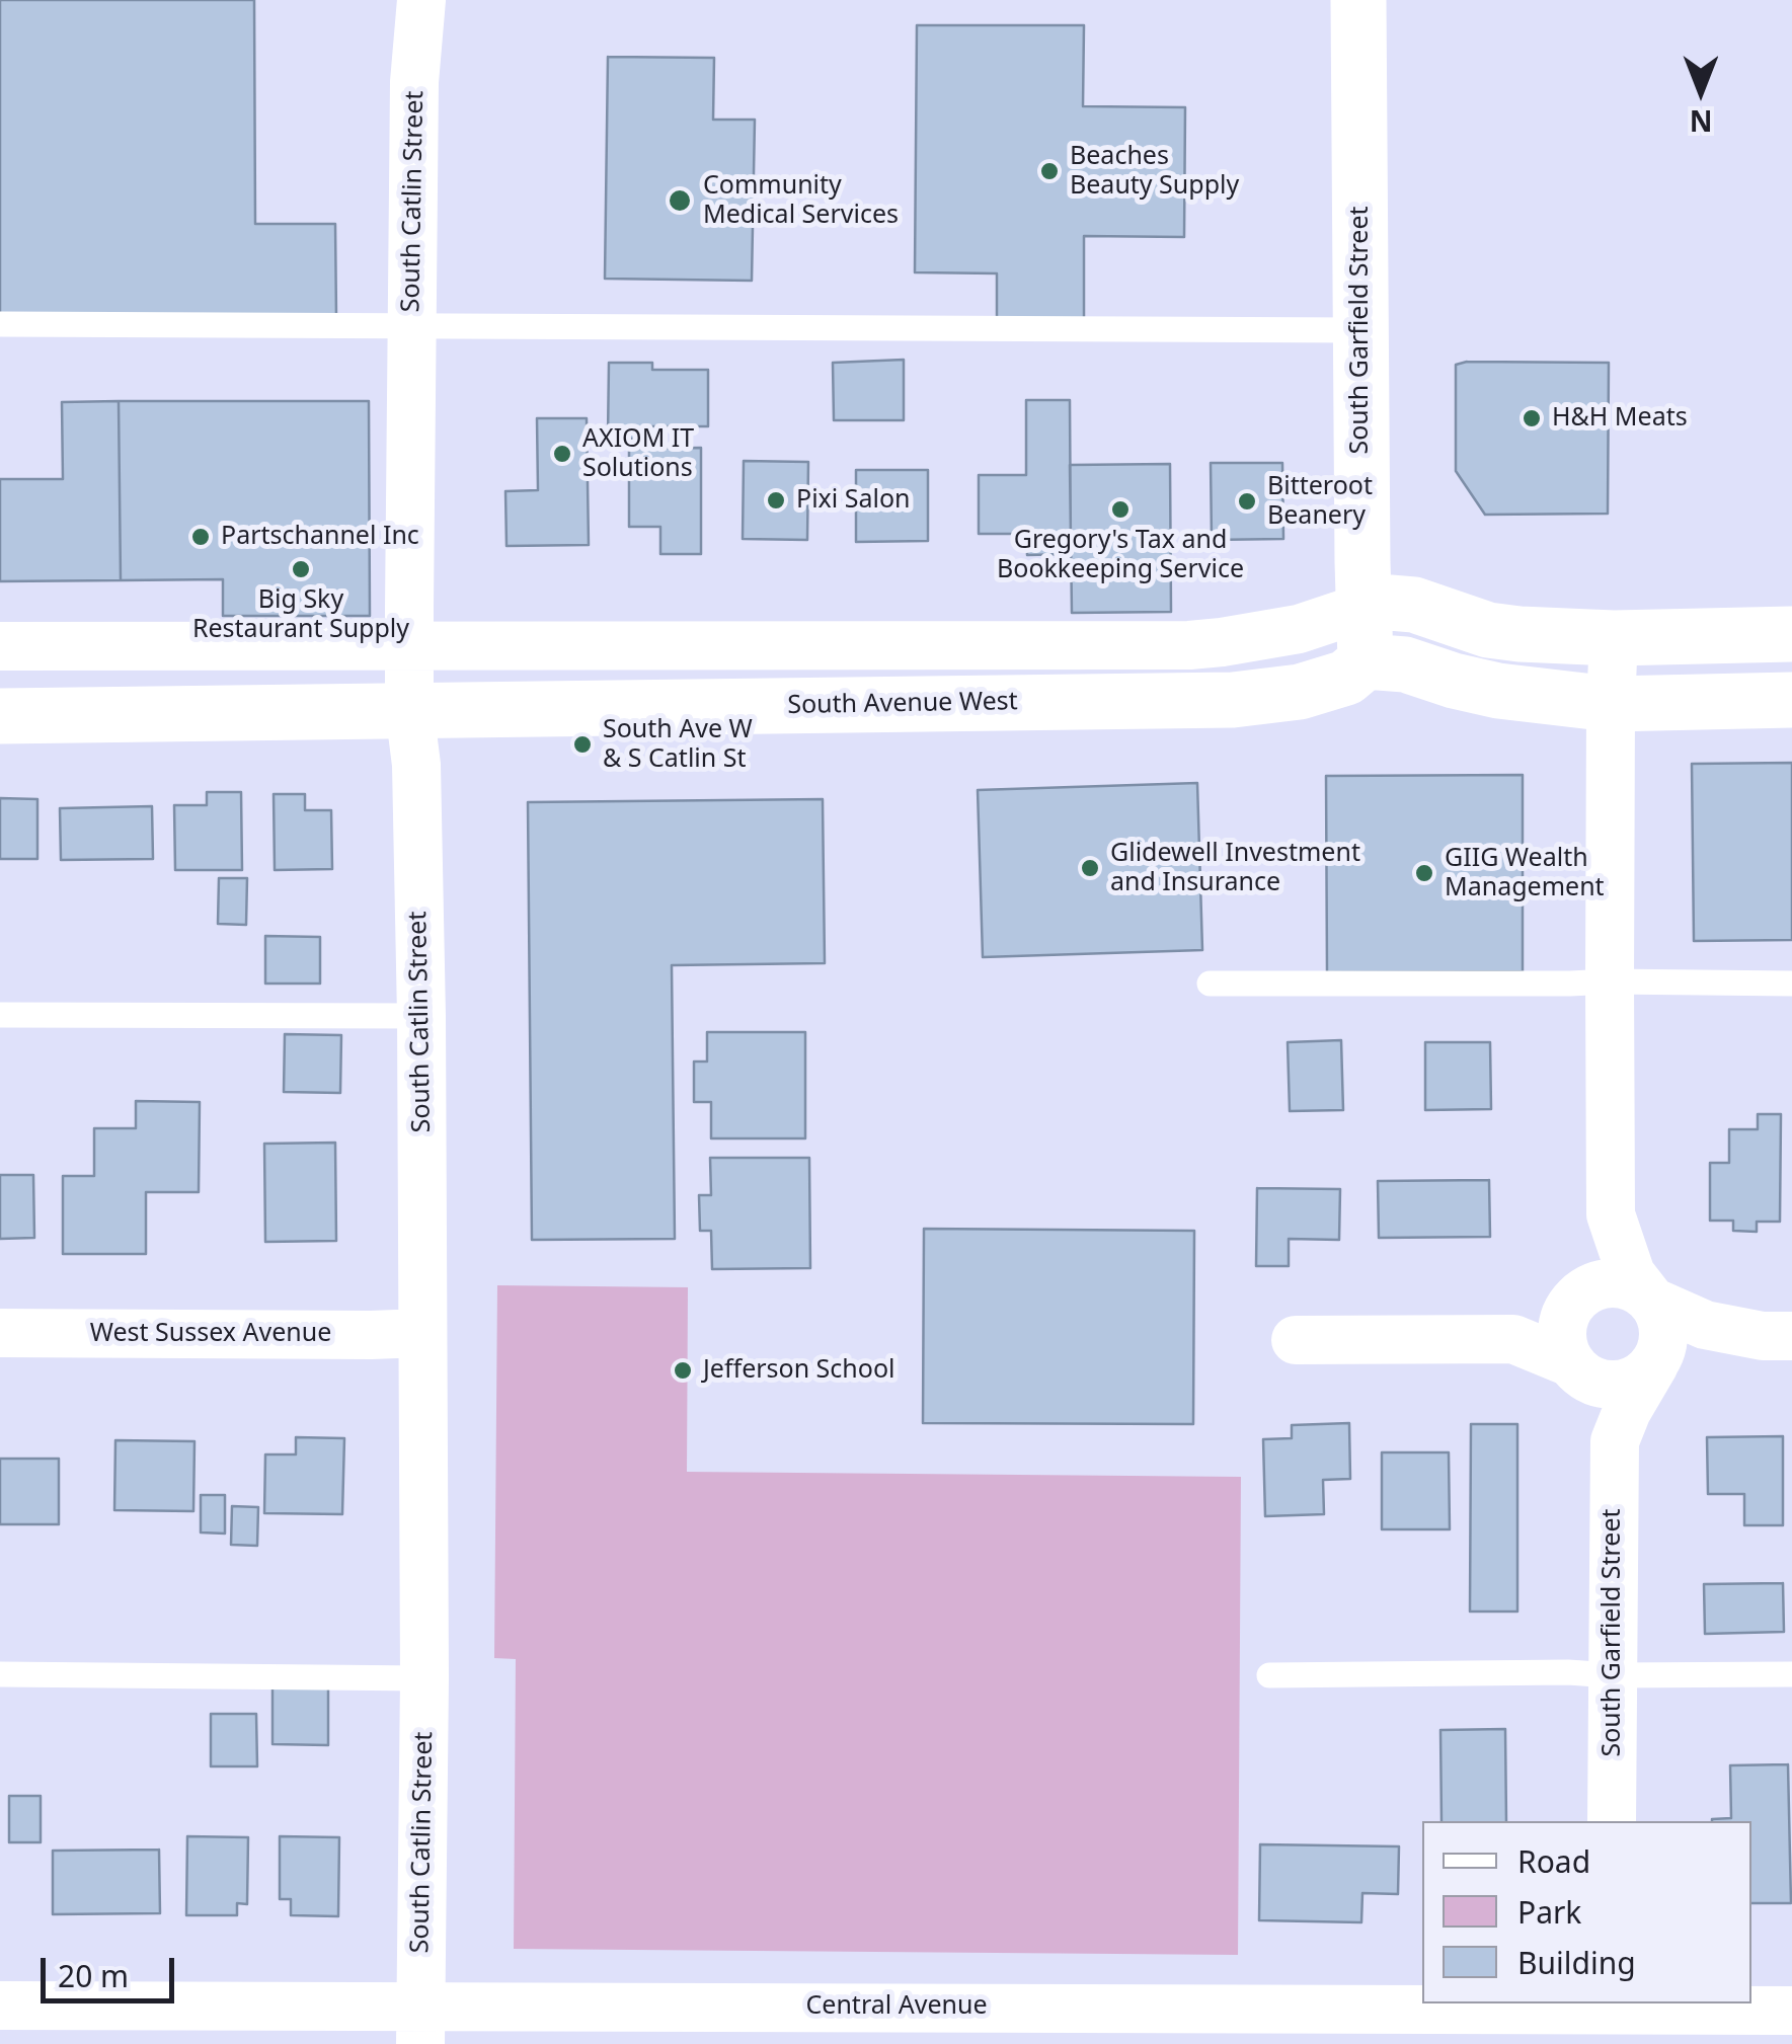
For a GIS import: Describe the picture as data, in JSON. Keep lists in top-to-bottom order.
{
  "streets": {
    "street": [
      "South Catlin Street",
      "South Garfield Street",
      "South Avenue West",
      "West Sussex Avenue",
      "Central Avenue"
    ]
  },
  "crossings": [
    ["South Catlin Street", "South Avenue West"],
    ["South Catlin Street", "West Sussex Avenue"],
    ["South Catlin Street", "Central Avenue"],
    ["South Garfield Street", "South Avenue West"]
  ],
  "places": [
    "Beaches Beauty Supply",
    "Community Medical Services",
    "H&H Meats",
    "AXIOM IT Solutions",
    "Pixi Salon",
    "Bitteroot Beanery",
    "Gregory's Tax and Bookkeeping Service",
    "Partschannel Inc",
    "Big Sky Restaurant Supply",
    "South Ave W & S Catlin St",
    "Glidewell Investment and Insurance",
    "GIIG Wealth Management",
    "Jefferson School"
  ],
  "legend": ["Road", "Park", "Building"],
  "scale_bar": "20 m",
  "north": "bottom"
}
